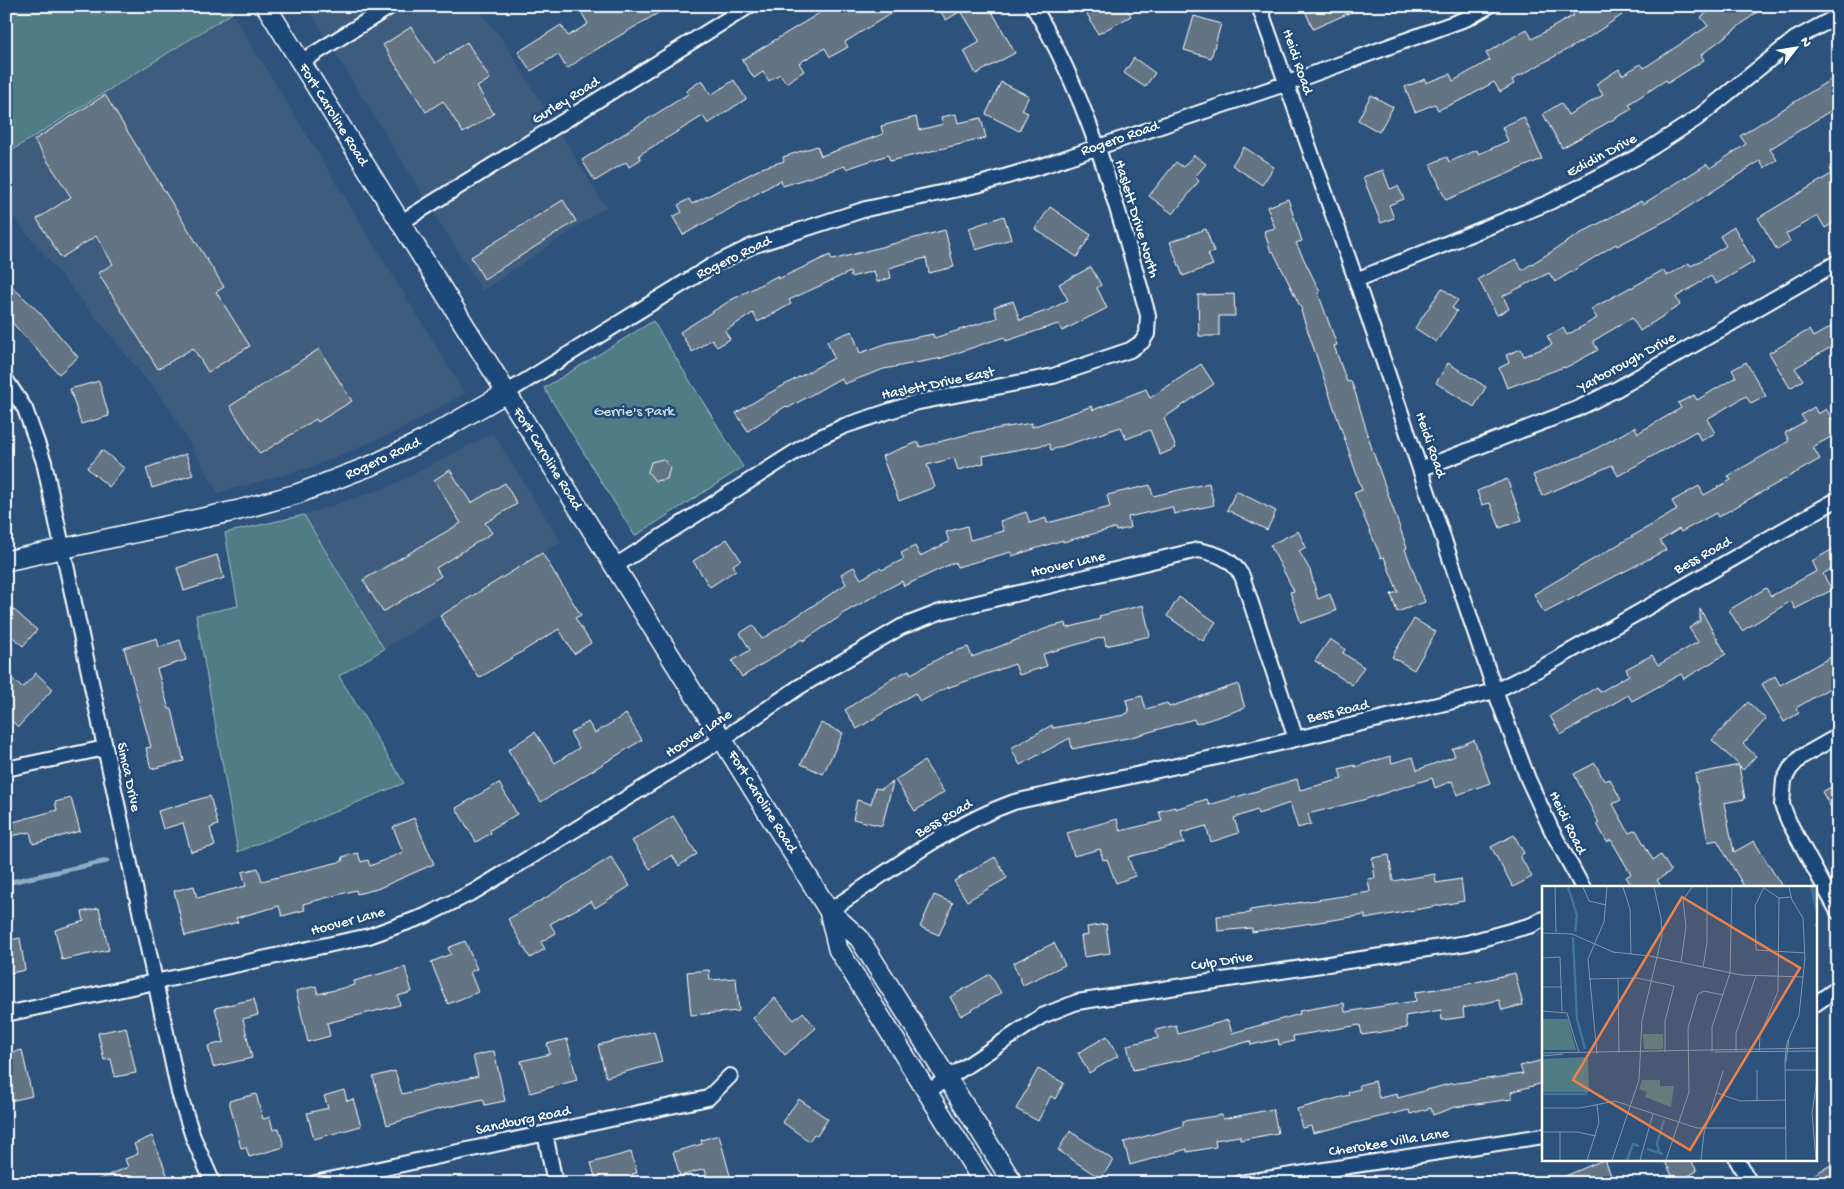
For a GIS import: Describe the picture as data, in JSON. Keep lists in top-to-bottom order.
{
  "streets": {
    "street": [
      "Heidi Road",
      "Gurley Road",
      "Fort Caroline Road",
      "Rogero Road",
      "Edidin Drive",
      "Haslett Drive North",
      "Yarborough Drive",
      "Haslett Drive East",
      "Bess Road",
      "Hoover Lane",
      "Simca Drive",
      "Culp Drive",
      "Sandburg Road",
      "Cherokee Villa Lane"
    ]
  },
  "crossings": [
    ["Heidi Road", "Rogero Road"],
    ["Heidi Road", "Edidin Drive"],
    ["Heidi Road", "Yarborough Drive"],
    ["Heidi Road", "Bess Road"],
    ["Gurley Road", "Fort Caroline Road"],
    ["Fort Caroline Road", "Rogero Road"],
    ["Fort Caroline Road", "Haslett Drive East"],
    ["Fort Caroline Road", "Bess Road"],
    ["Fort Caroline Road", "Hoover Lane"],
    ["Fort Caroline Road", "Culp Drive"],
    ["Rogero Road", "Haslett Drive North"],
    ["Rogero Road", "Simca Drive"],
    ["Haslett Drive North", "Haslett Drive East"],
    ["Bess Road", "Hoover Lane"],
    ["Hoover Lane", "Simca Drive"]
  ],
  "parks": ["Gerrie's Park"],
  "north": "top right"
}
